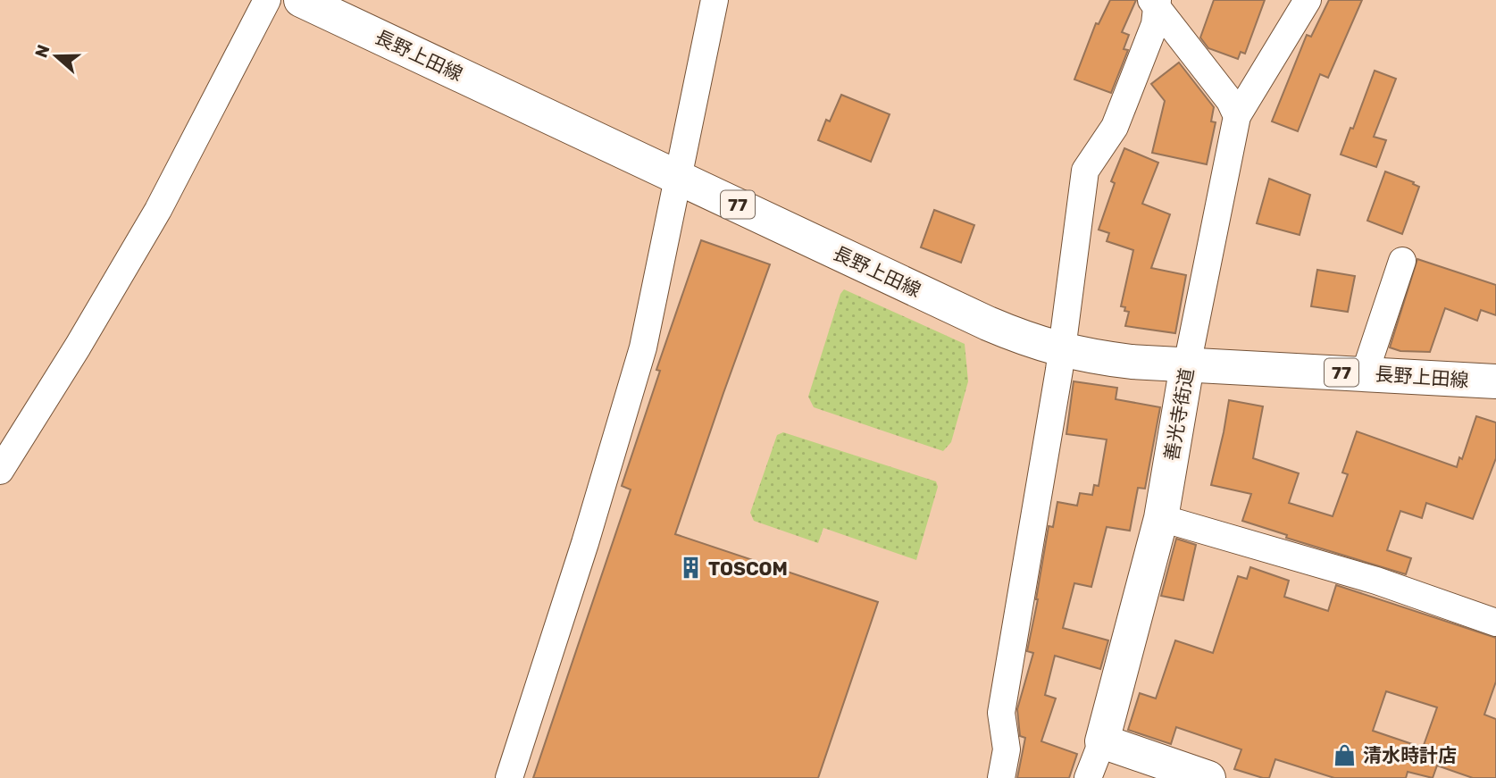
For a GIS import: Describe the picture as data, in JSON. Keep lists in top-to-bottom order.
{
  "streets": {
    "main road": ["長野上田線", "77", "善光寺街道"]
  },
  "crossings": [
    ["長野上田線", "善光寺街道"]
  ],
  "places": {
    "building": ["TOSCOM"],
    "shop": ["清水時計店"]
  },
  "north": "left"
}
